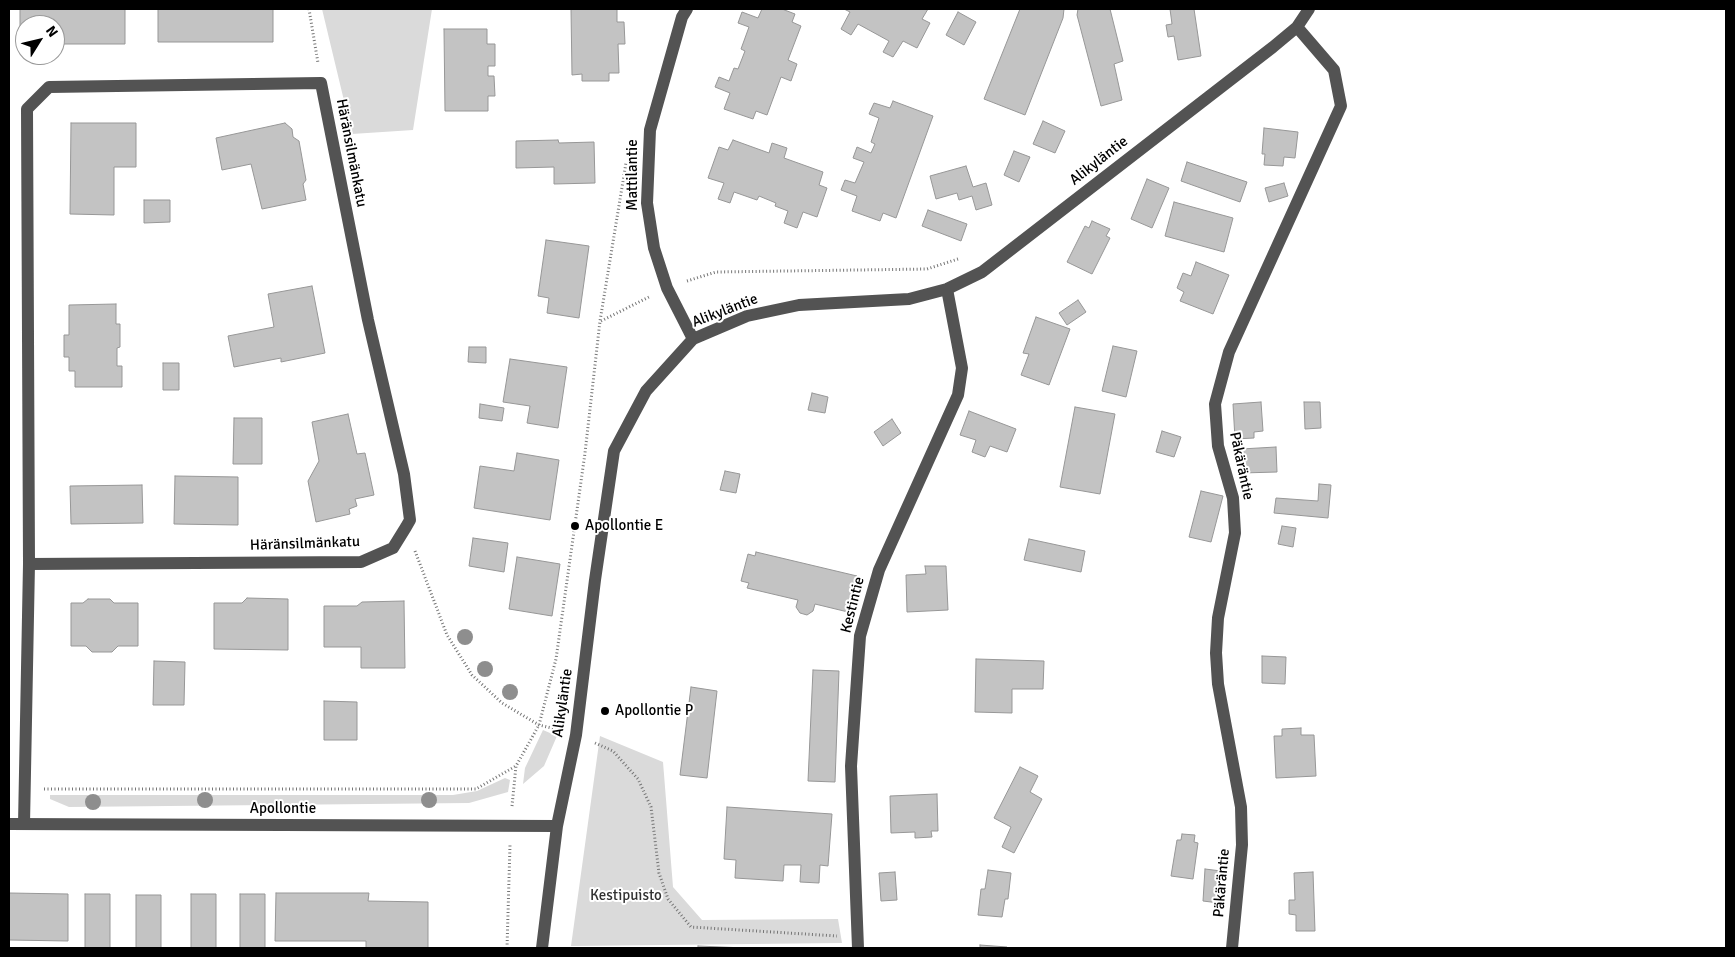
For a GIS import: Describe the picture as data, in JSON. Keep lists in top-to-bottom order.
{
  "streets": {
    "street": [
      "Häränsilmänkatu",
      "Alikyläntie",
      "Mattilantie",
      "Päkäräntie",
      "Kestintie",
      "Apollontie"
    ]
  },
  "crossings": [
    ["Häränsilmänkatu", "Apollontie"],
    ["Alikyläntie", "Mattilantie"],
    ["Alikyläntie", "Päkäräntie"],
    ["Alikyläntie", "Kestintie"],
    ["Alikyläntie", "Apollontie"]
  ],
  "parks": ["Kestipuisto"],
  "places": ["Apollontie E", "Apollontie P"],
  "north": "top right"
}
